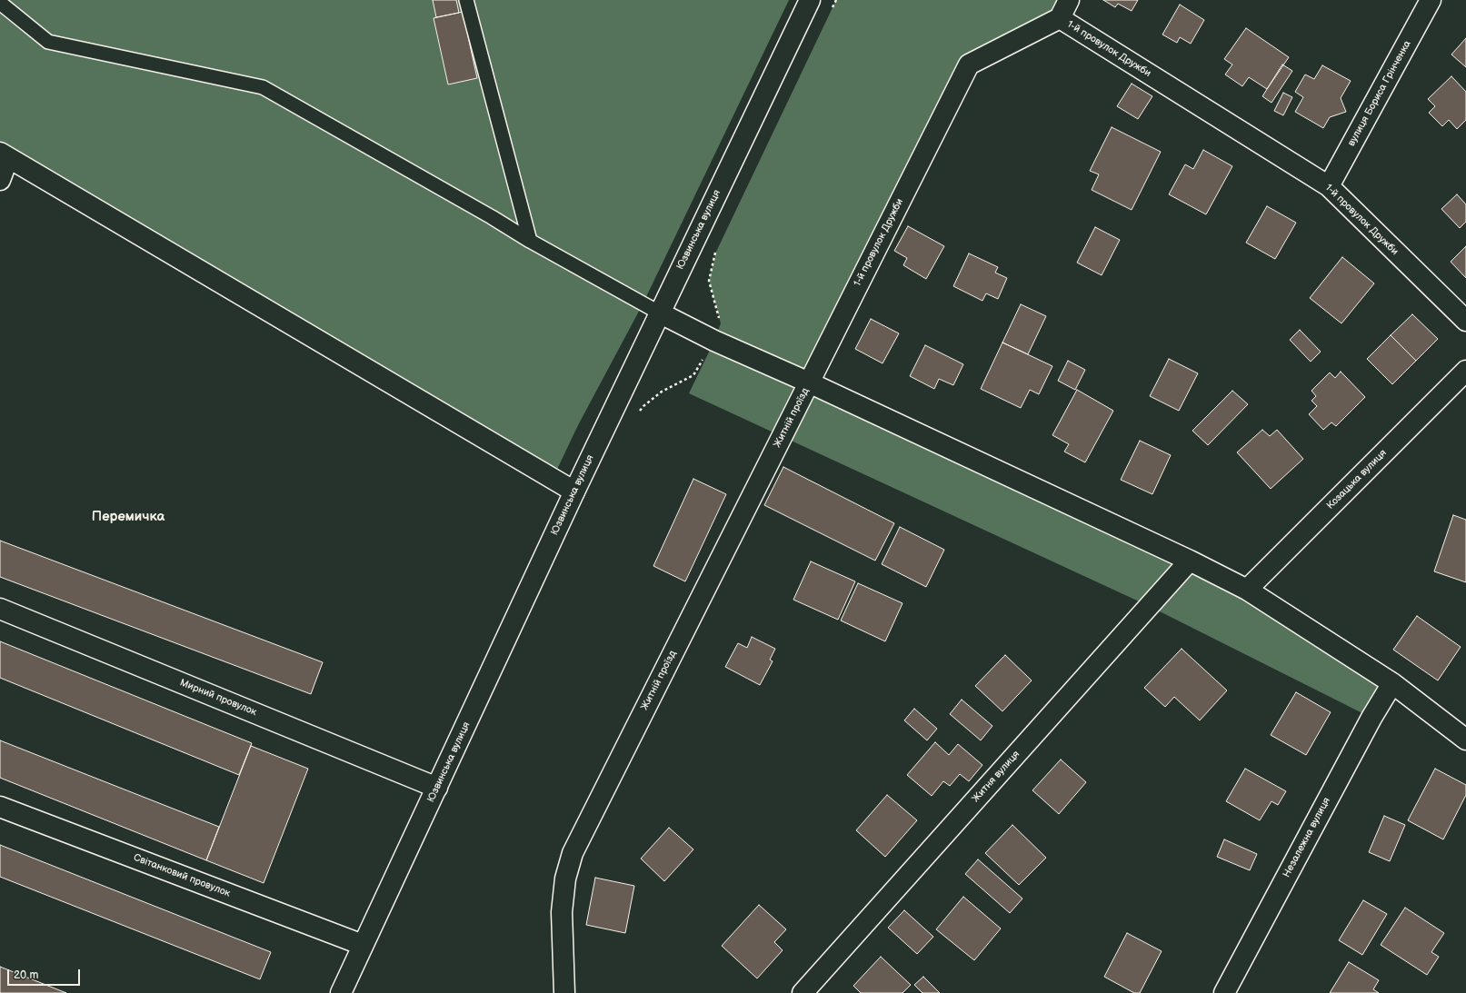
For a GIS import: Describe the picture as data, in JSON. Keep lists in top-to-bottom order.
{
  "streets": {
    "street": [
      "1-й провулок Дружби",
      "вулиця Бориса Грінченка",
      "Юзвинська вулиця",
      "Житній проїзд",
      "Козацька вулиця",
      "Мирний провулок",
      "Житня вулиця",
      "Незалежна вулиця",
      "Світанковий провулок"
    ]
  },
  "crossings": [
    ["1-й провулок Дружби", "вулиця Бориса Грінченка"],
    ["1-й провулок Дружби", "Житній проїзд"],
    ["Юзвинська вулиця", "Мирний провулок"],
    ["Юзвинська вулиця", "Світанковий провулок"]
  ],
  "districts": ["Перемичка"],
  "scale_bar": "20 m"
}
